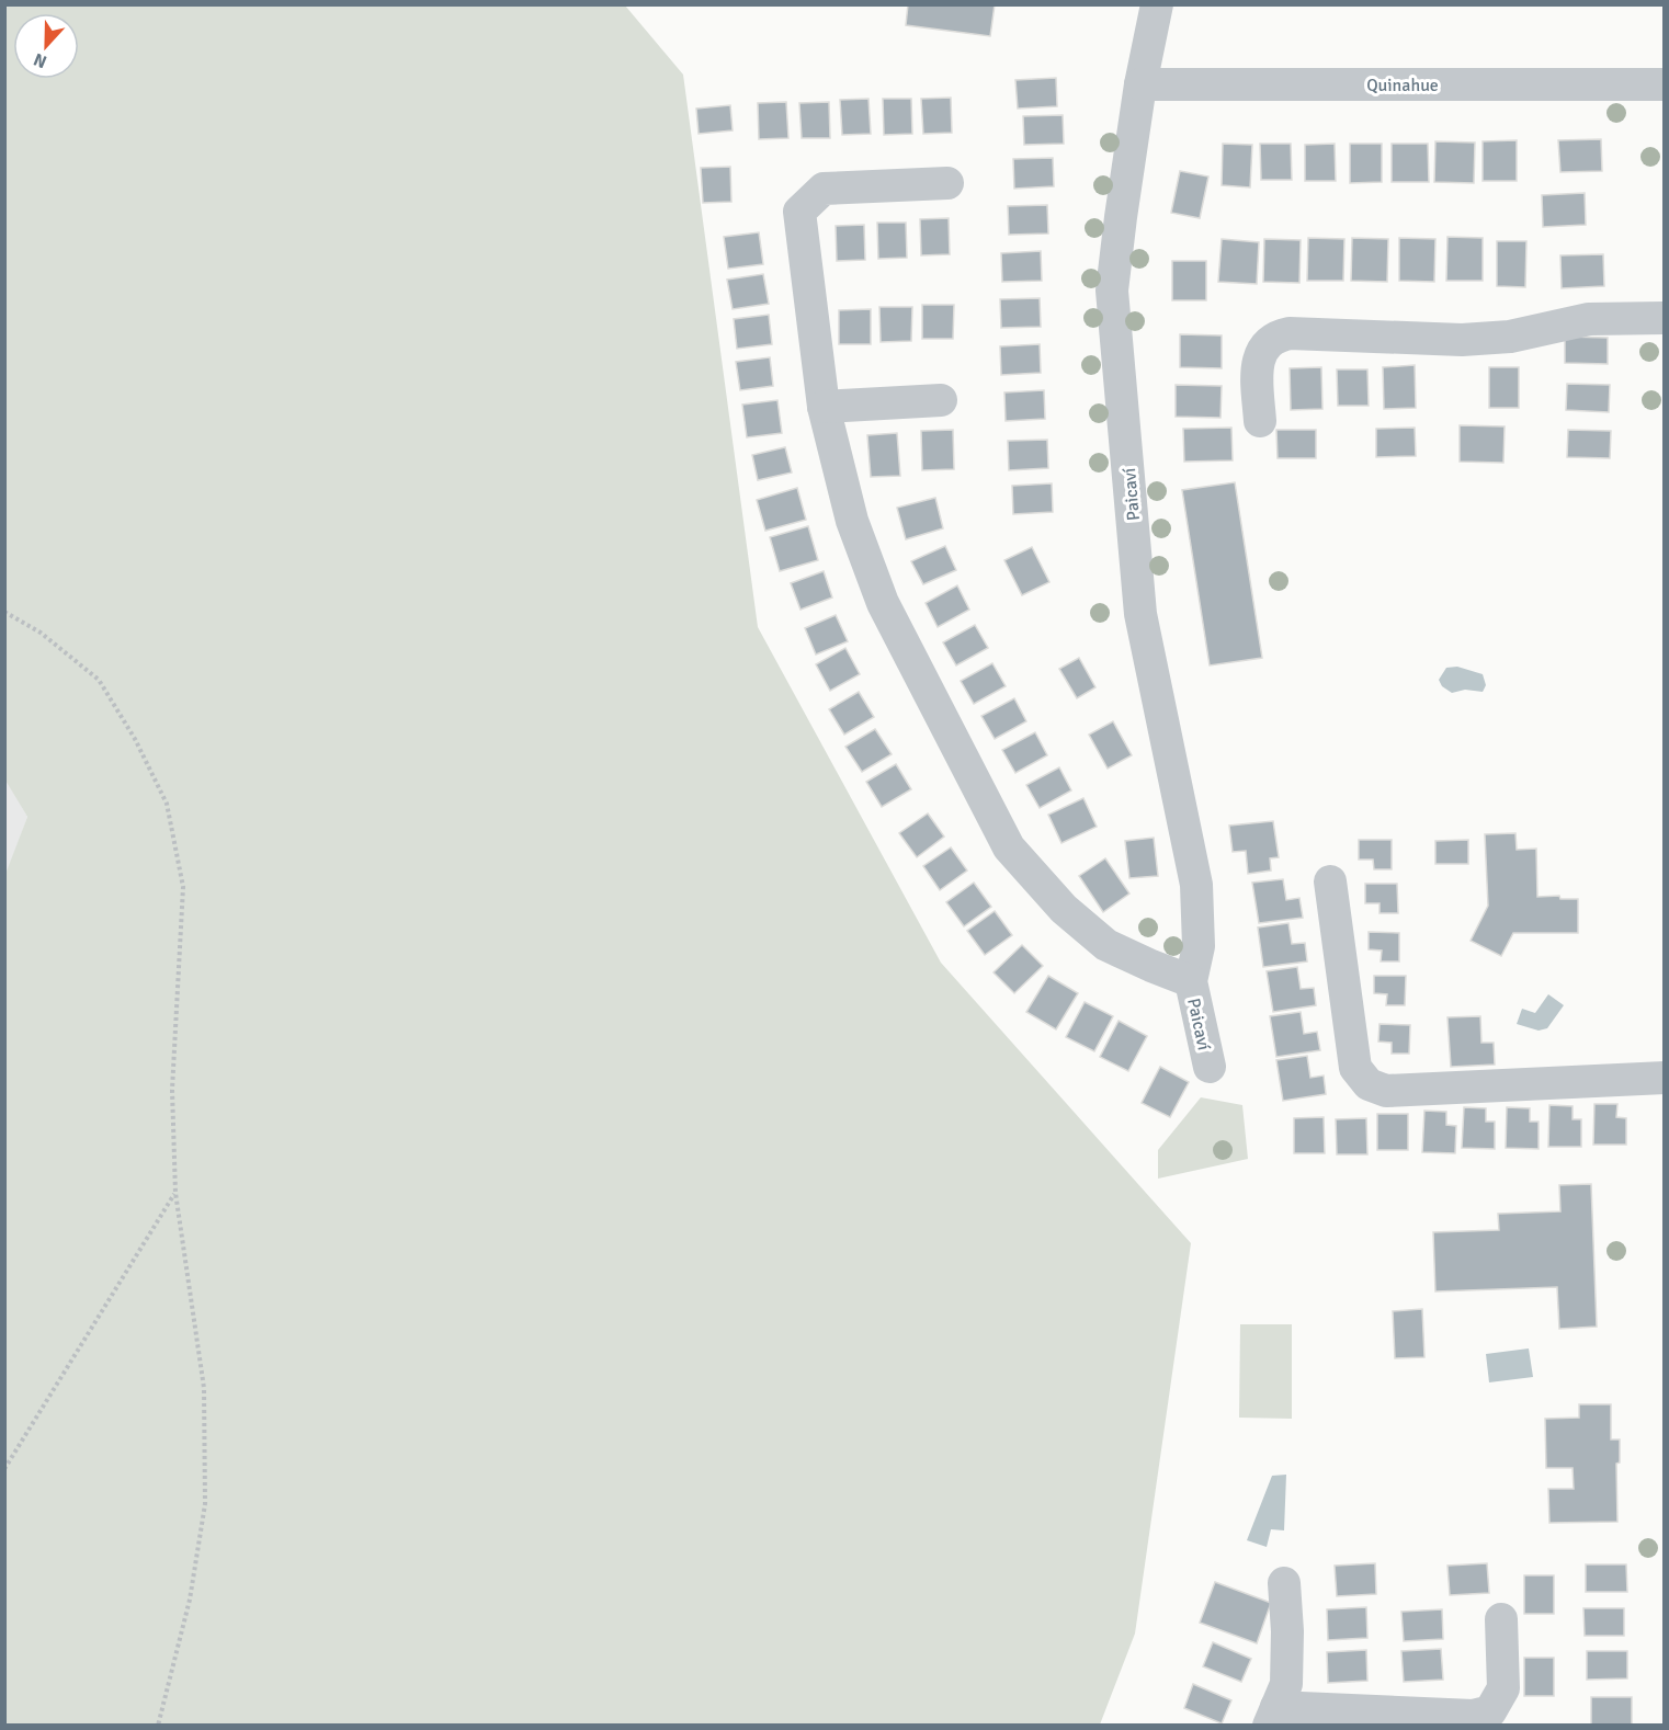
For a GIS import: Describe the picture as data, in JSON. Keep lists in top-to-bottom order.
{
  "streets": {
    "street": ["Quinahue", "Paicaví"]
  },
  "crossings": [
    ["Quinahue", "Paicaví"]
  ],
  "north": "bottom"
}
